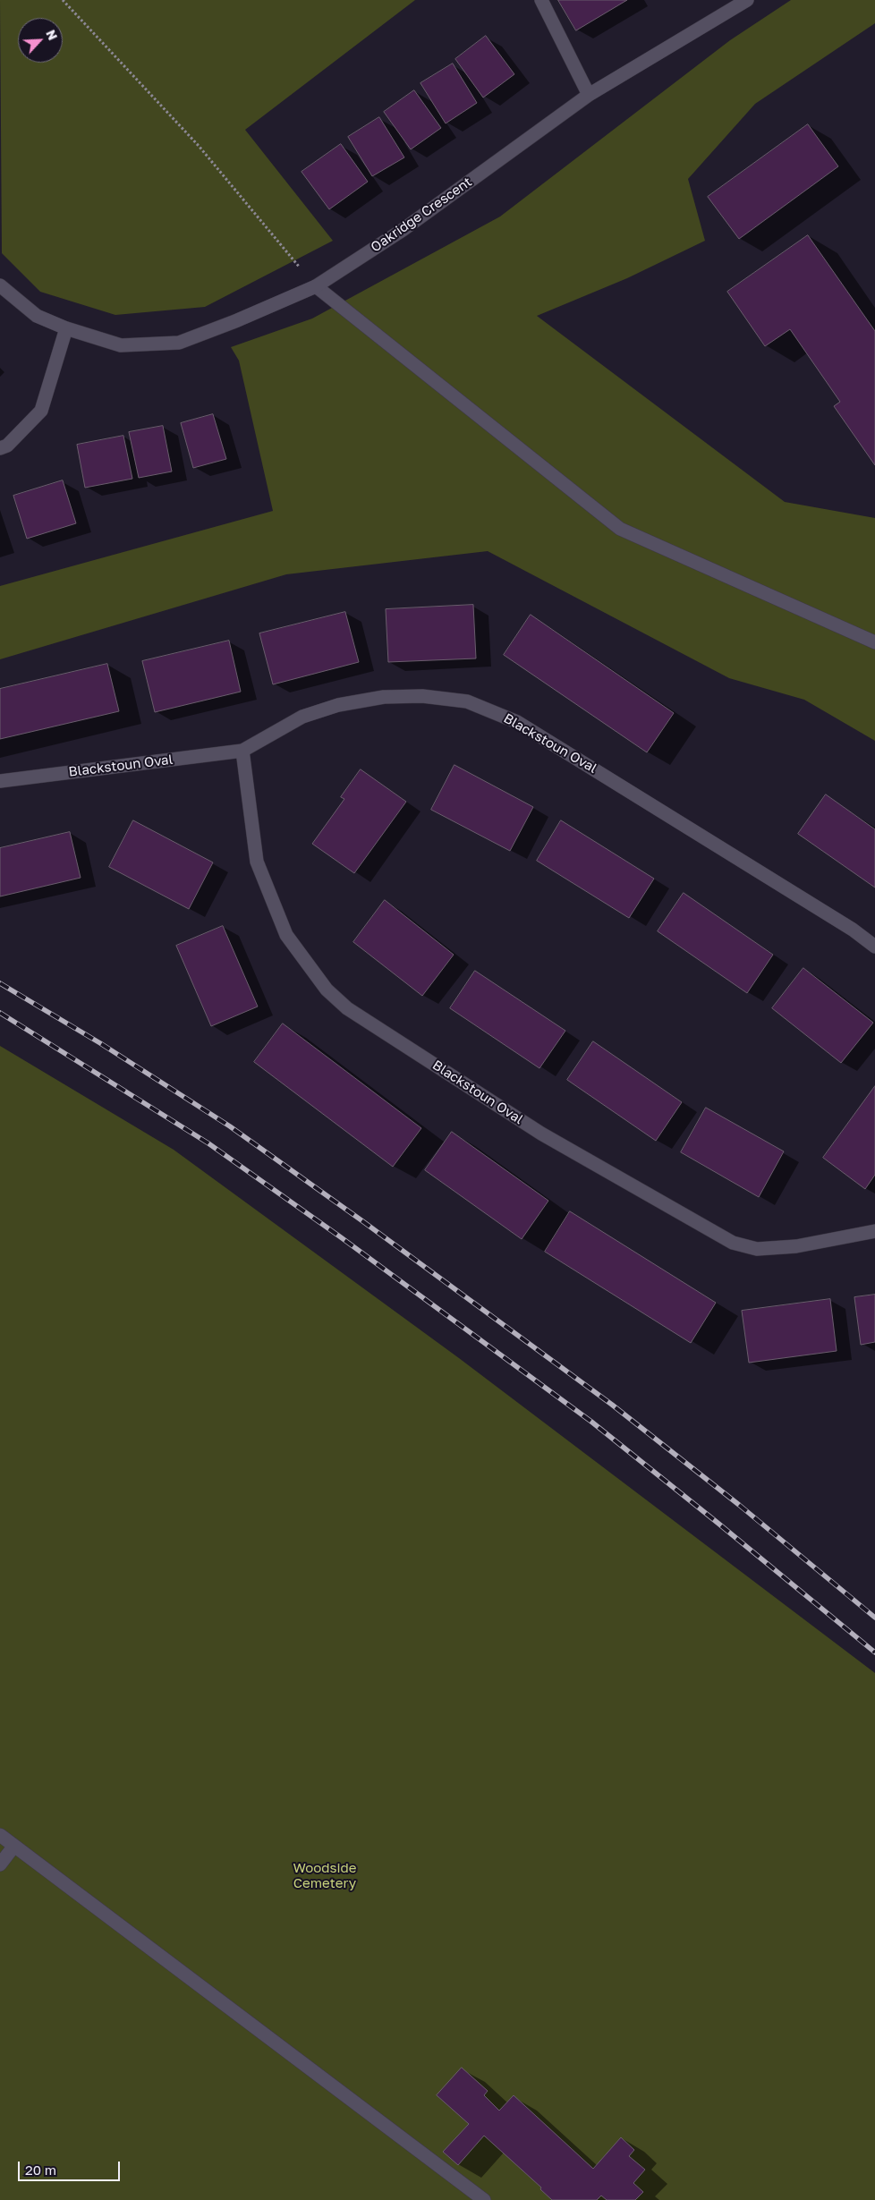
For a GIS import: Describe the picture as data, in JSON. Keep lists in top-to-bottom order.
{
  "streets": {
    "street": ["Oakridge Crescent", "Blackstoun Oval"]
  },
  "parks": ["Woodside Cemetery"],
  "scale_bar": "20 m",
  "north": "top right"
}
